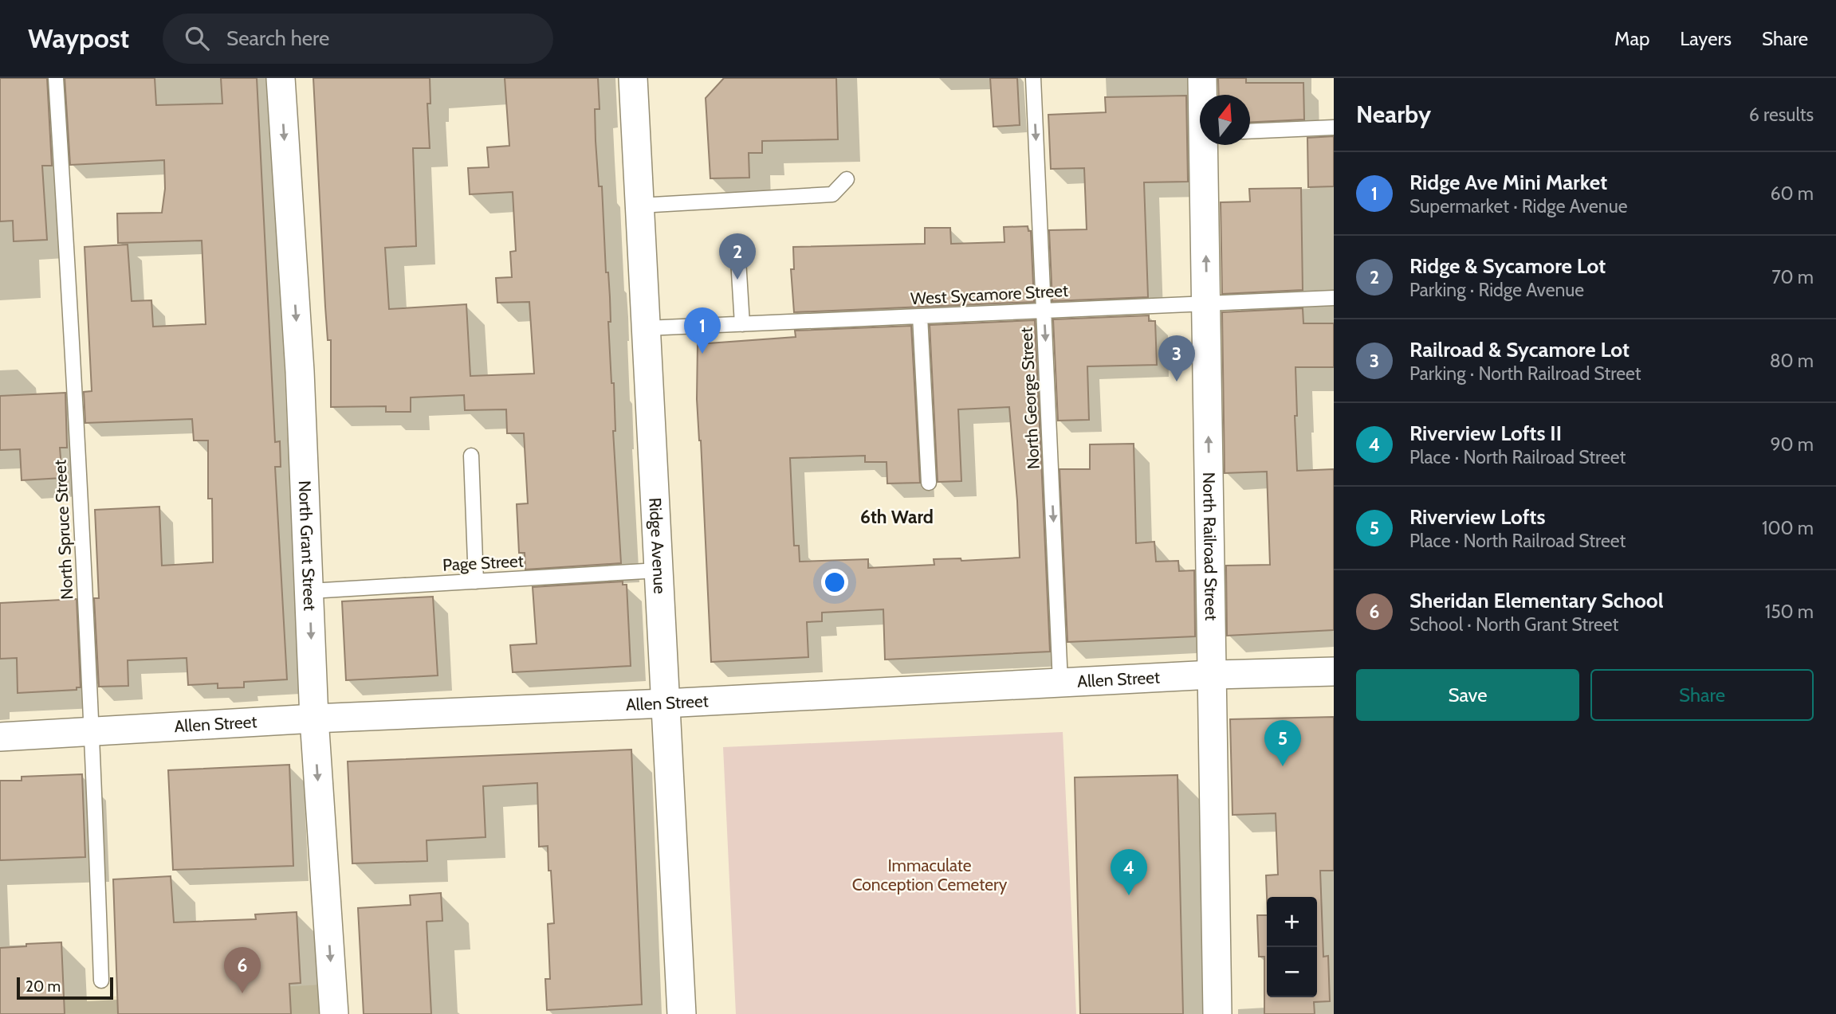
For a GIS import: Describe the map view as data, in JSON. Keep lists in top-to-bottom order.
{
  "streets": {
    "street": [
      "Ridge Avenue",
      "North Railroad Street",
      "North Grant Street",
      "Allen Street"
    ],
    "lane": [
      "West Sycamore Street",
      "North George Street",
      "North Spruce Street",
      "Page Street"
    ]
  },
  "crossings": [
    ["West Sycamore Street", "North George Street"],
    ["West Sycamore Street", "Ridge Avenue"],
    ["West Sycamore Street", "North Railroad Street"],
    ["North George Street", "Allen Street"],
    ["North Spruce Street", "Allen Street"],
    ["Ridge Avenue", "Page Street"],
    ["Ridge Avenue", "Allen Street"],
    ["North Railroad Street", "Allen Street"],
    ["North Grant Street", "Page Street"],
    ["North Grant Street", "Allen Street"]
  ],
  "one_way": ["North George Street", "North Railroad Street", "North Grant Street"],
  "districts": ["6th Ward"],
  "parks": ["Immaculate Conception Cemetery"],
  "scale_bar": "20 m",
  "north": "top",
  "page": {
    "header": "Waypost",
    "search": "Search here",
    "nav": ["Map", "Layers", "Share"],
    "heading": ["Nearby", "6 results"],
    "list": [
      {
        "mark": "1",
        "name": "Ridge Ave Mini Market",
        "note": "Supermarket · Ridge Avenue",
        "value": "60 m"
      },
      {
        "mark": "2",
        "name": "Ridge & Sycamore Lot",
        "note": "Parking · Ridge Avenue",
        "value": "70 m"
      },
      {
        "mark": "3",
        "name": "Railroad & Sycamore Lot",
        "note": "Parking · North Railroad Street",
        "value": "80 m"
      },
      {
        "mark": "4",
        "name": "Riverview Lofts II",
        "note": "Place · North Railroad Street",
        "value": "90 m"
      },
      {
        "mark": "5",
        "name": "Riverview Lofts",
        "note": "Place · North Railroad Street",
        "value": "100 m"
      },
      {
        "mark": "6",
        "name": "Sheridan Elementary School",
        "note": "School · North Grant Street",
        "value": "150 m"
      }
    ],
    "pins": [
      "2",
      "1",
      "3",
      "5",
      "4",
      "6"
    ],
    "buttons": ["Save", "Share"],
    "map_buttons": ["+", "−"],
    "scale": "20 m"
  }
}
